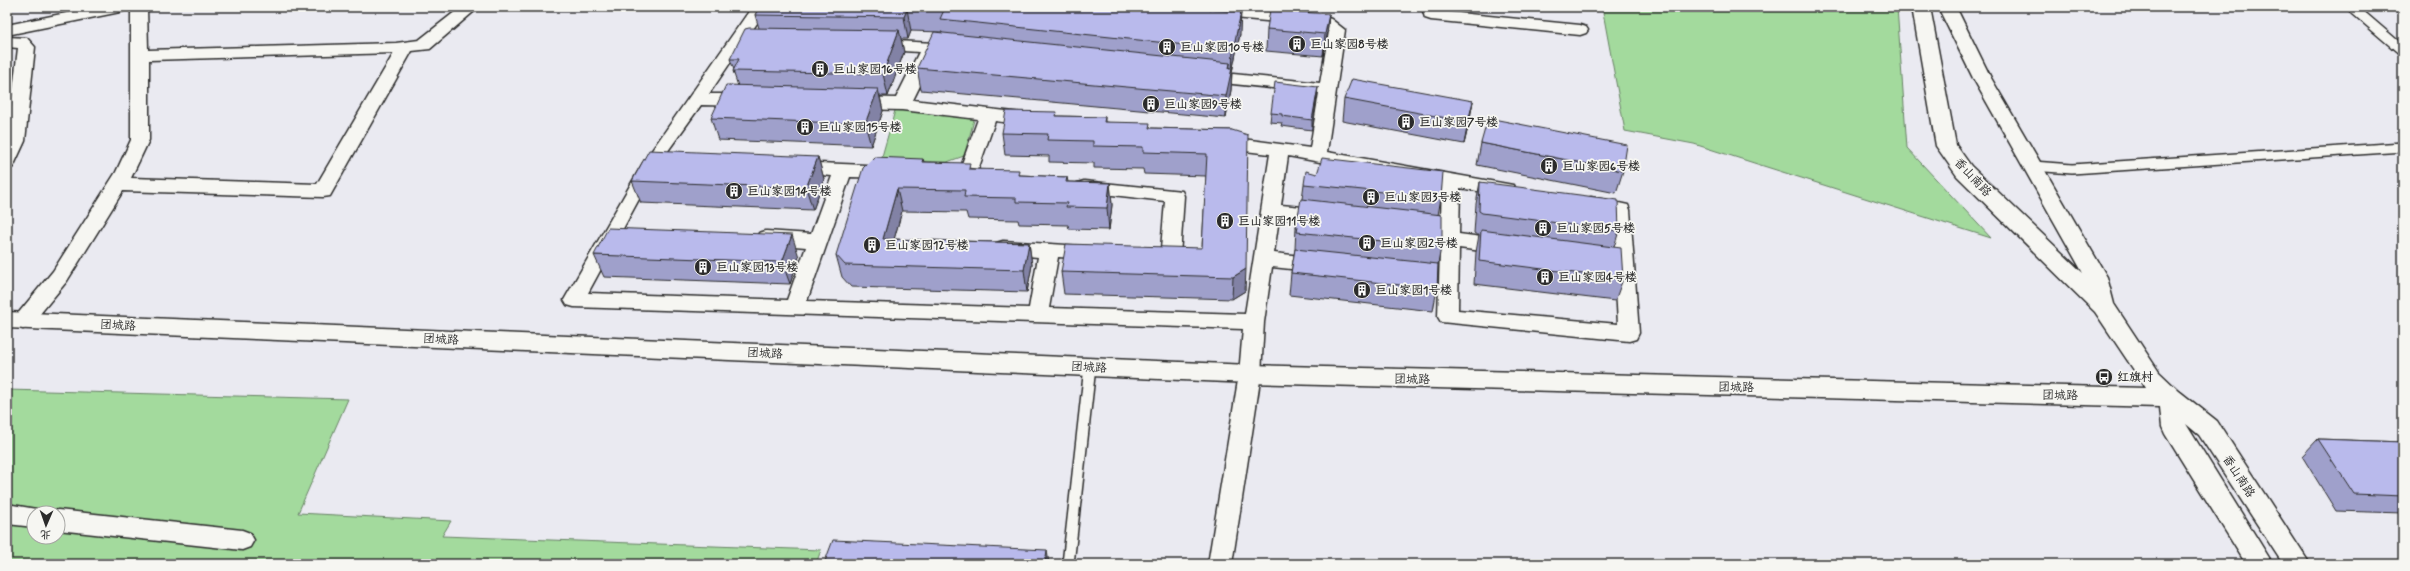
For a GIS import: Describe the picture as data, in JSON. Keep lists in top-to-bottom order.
{
  "streets": {
    "street": ["香山南路", "团城路"]
  },
  "crossings": [
    ["香山南路", "团城路"]
  ],
  "places": {
    "building": [
      "巨山家园8号楼",
      "巨山家园10号楼",
      "巨山家园16号楼",
      "巨山家园9号楼",
      "巨山家园7号楼",
      "巨山家园15号楼",
      "巨山家园6号楼",
      "巨山家园14号楼",
      "巨山家园3号楼",
      "巨山家园11号楼",
      "巨山家园5号楼",
      "巨山家园2号楼",
      "巨山家园12号楼",
      "巨山家园13号楼",
      "巨山家园4号楼",
      "巨山家园1号楼"
    ],
    "bus stop": ["红旗村"]
  },
  "north": "bottom"
}
